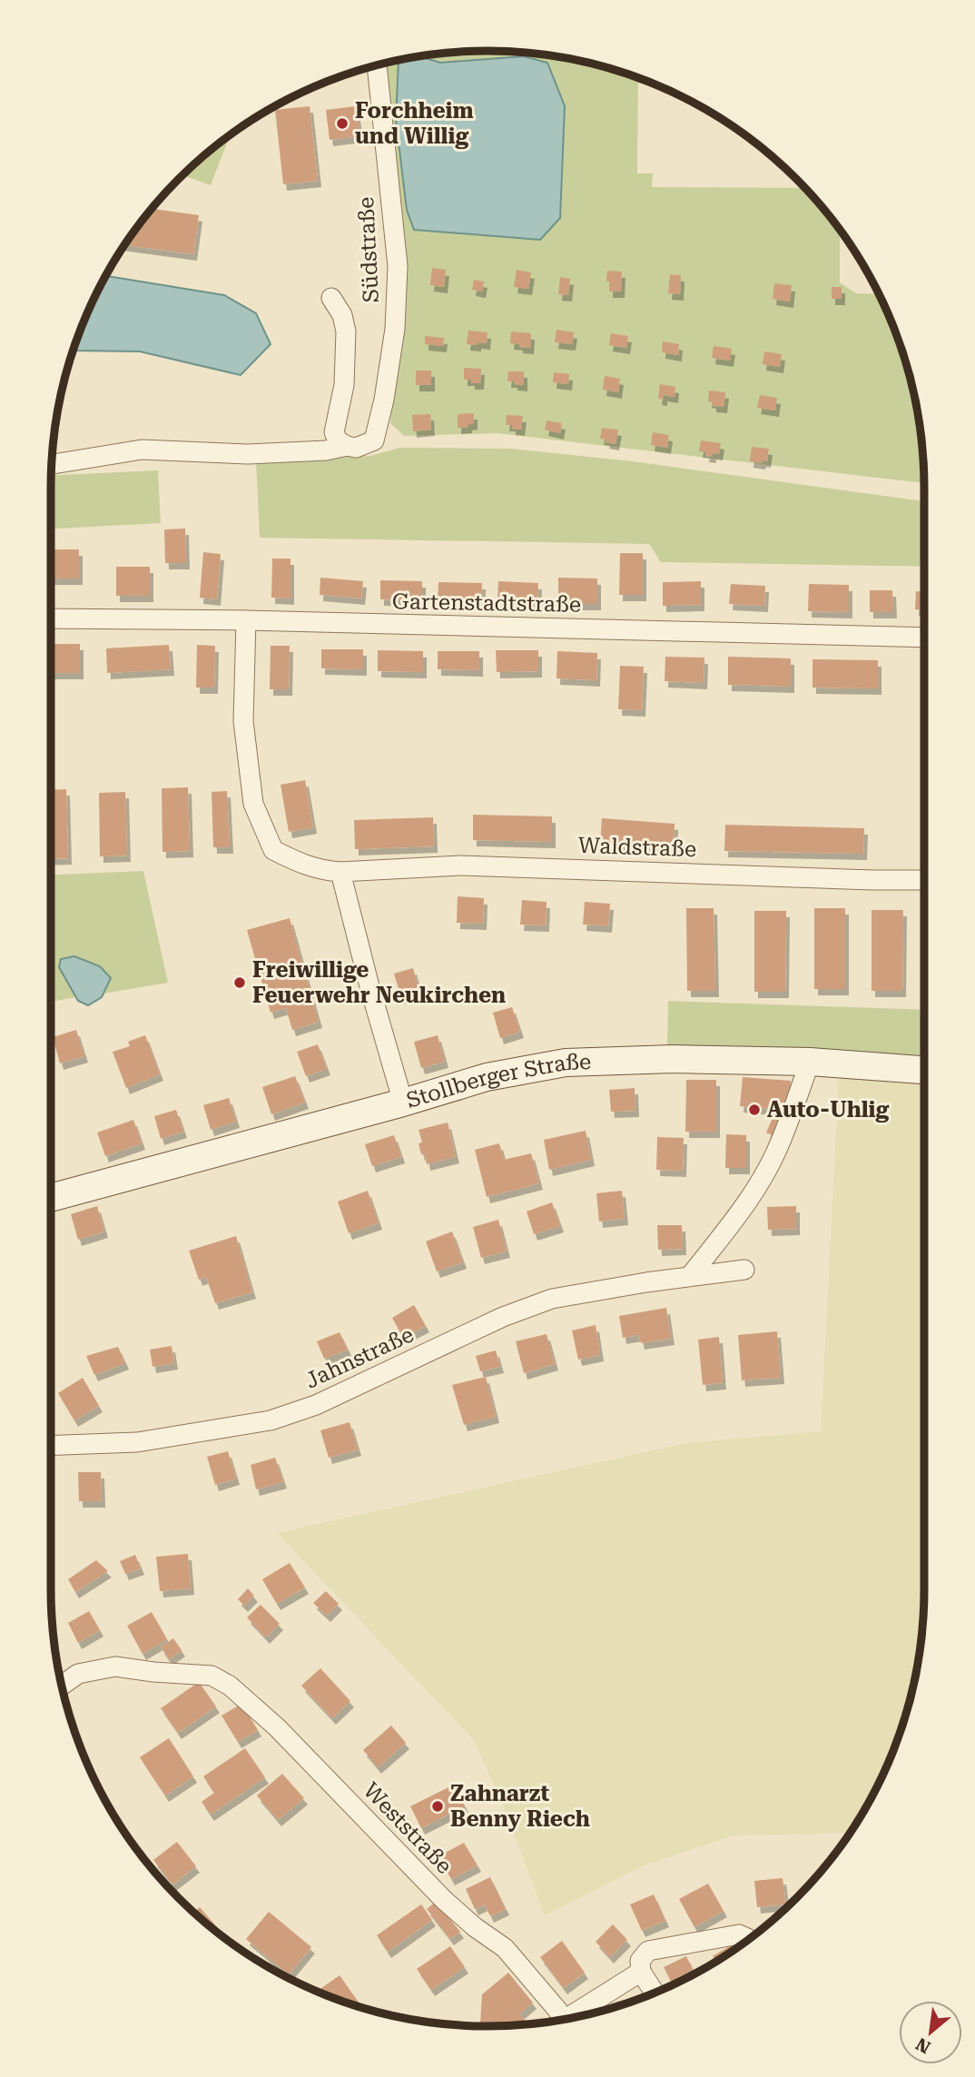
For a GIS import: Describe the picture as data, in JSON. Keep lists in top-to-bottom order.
{
  "streets": {
    "main road": ["Stollberger Straße"],
    "street": [
      "Südstraße",
      "Gartenstadtstraße",
      "Waldstraße",
      "Jahnstraße",
      "Weststraße"
    ]
  },
  "crossings": [
    ["Gartenstadtstraße", "Waldstraße"]
  ],
  "places": [
    "Forchheim und Willig",
    "Freiwillige Feuerwehr Neukirchen",
    "Auto-Uhlig",
    "Zahnarzt Benny Riech"
  ],
  "north": "bottom left"
}
